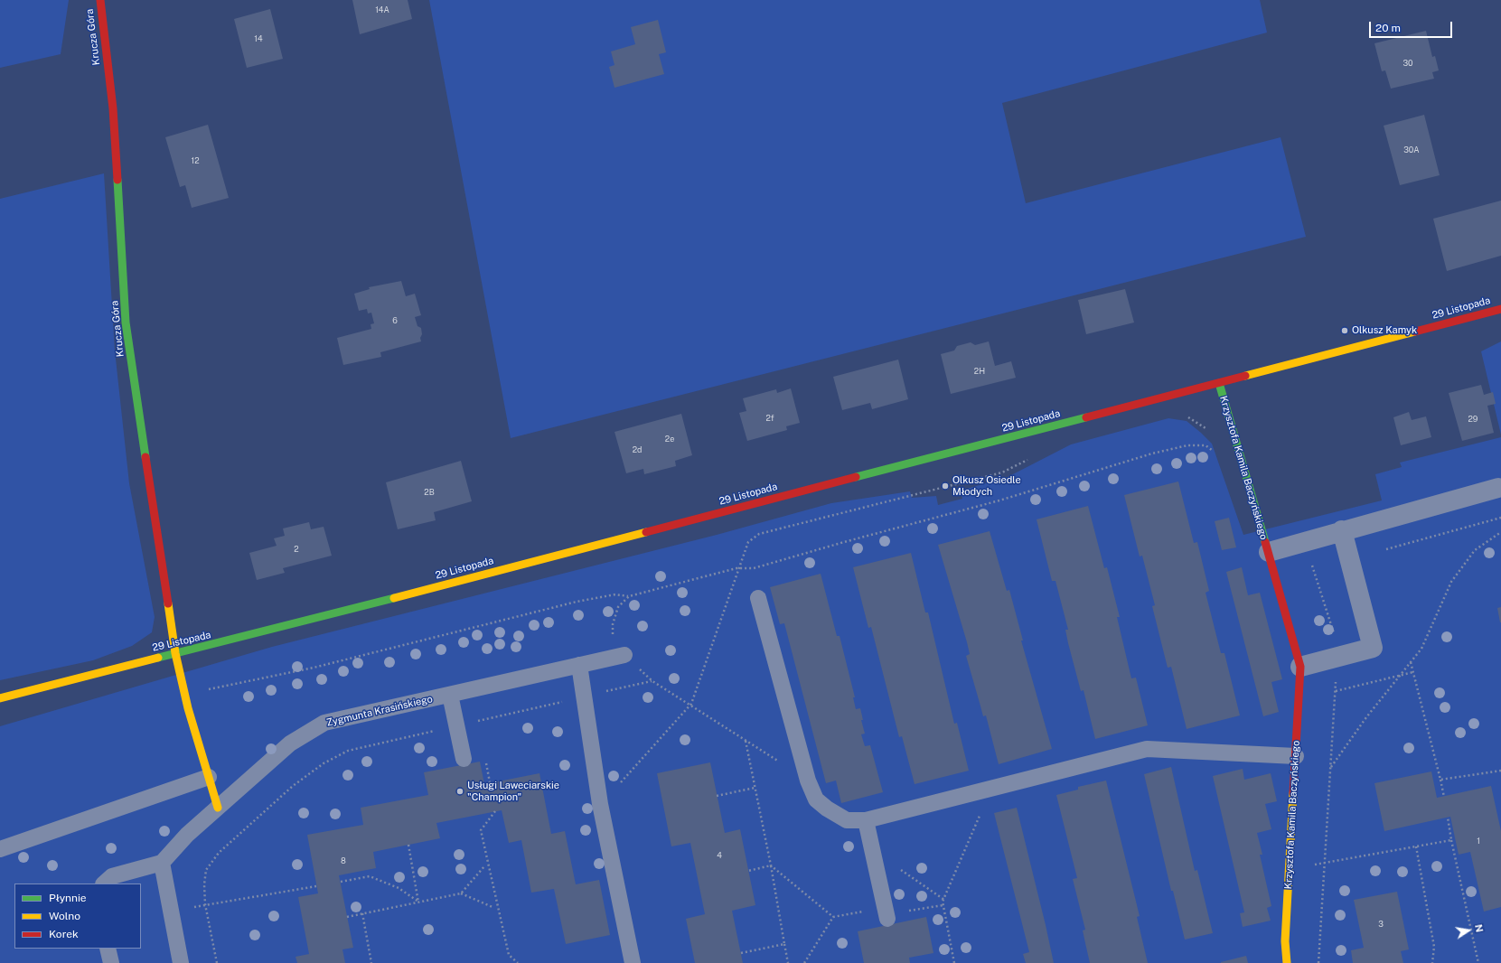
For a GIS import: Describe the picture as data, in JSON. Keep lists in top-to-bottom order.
{
  "streets": {
    "street": ["Krucza Góra", "29 Listopada", "Krzysztofa Kamila Baczyńskiego"],
    "lane": ["Zygmunta Krasińskiego"]
  },
  "crossings": [
    ["Krucza Góra", "29 Listopada"],
    ["Krucza Góra", "Zygmunta Krasińskiego"],
    ["29 Listopada", "Krzysztofa Kamila Baczyńskiego"]
  ],
  "places": ["Olkusz Kamyk", "Olkusz Osiedle Młodych", "Usługi Laweciarskie \"Champion\""],
  "house_numbers": [
    "14A",
    "14",
    "30",
    "30A",
    "12",
    "6",
    "2H",
    "2f",
    "29",
    "2e",
    "2d",
    "2B",
    "2",
    "1",
    "4",
    "8",
    "3"
  ],
  "legend": ["Płynnie", "Wolno", "Korek"],
  "scale_bar": "20 m",
  "north": "right"
}
